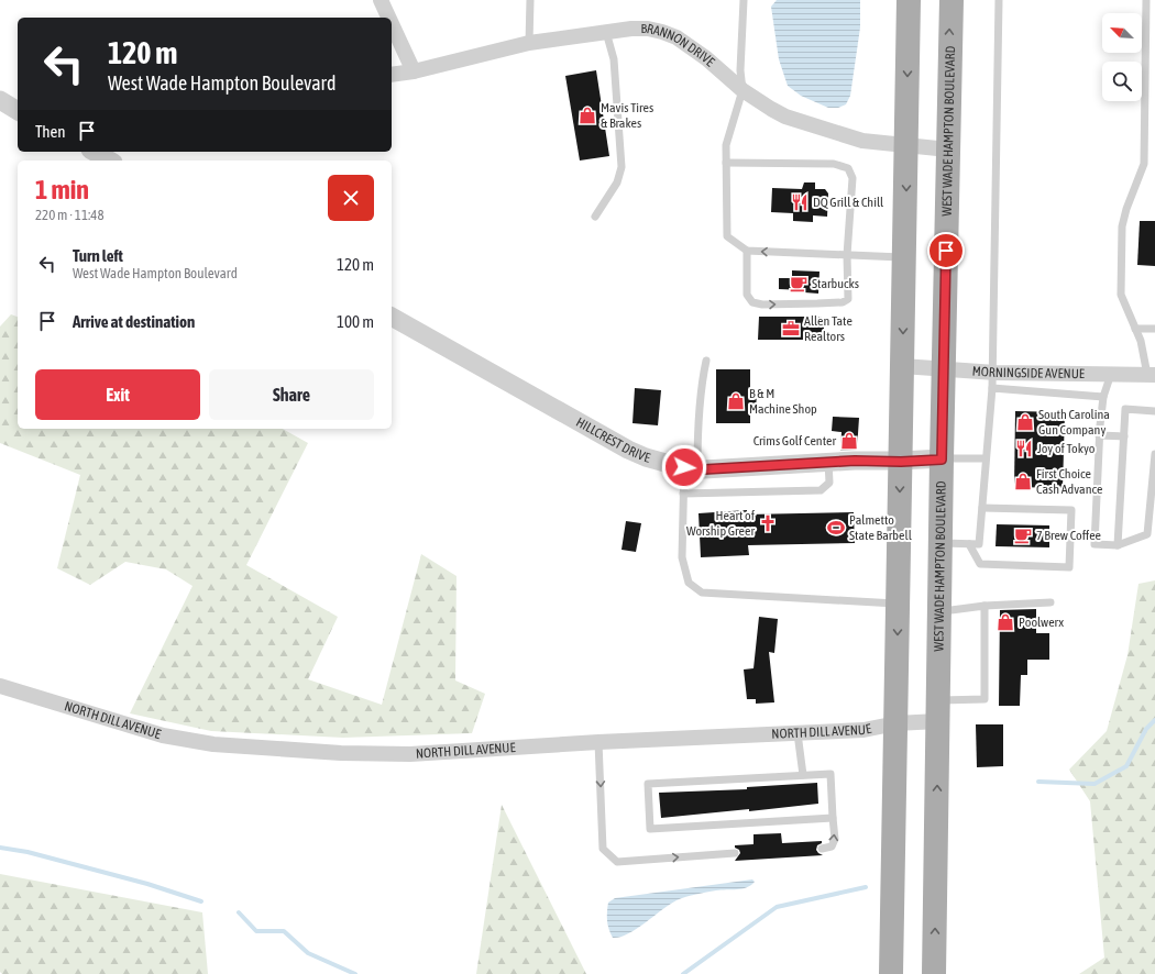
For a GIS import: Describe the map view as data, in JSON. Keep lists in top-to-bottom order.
{
  "streets": {
    "main road": ["WEST WADE HAMPTON BOULEVARD"],
    "street": [
      "BRANNON DRIVE",
      "MORNINGSIDE AVENUE",
      "HILLCREST DRIVE",
      "NORTH DILL AVENUE"
    ]
  },
  "crossings": [
    ["BRANNON DRIVE", "WEST WADE HAMPTON BOULEVARD"],
    ["WEST WADE HAMPTON BOULEVARD", "MORNINGSIDE AVENUE"],
    ["WEST WADE HAMPTON BOULEVARD", "HILLCREST DRIVE"],
    ["WEST WADE HAMPTON BOULEVARD", "NORTH DILL AVENUE"]
  ],
  "places": {
    "shop": [
      "Mavis Tires & Brakes",
      "B & M Machine Shop",
      "South Carolina Gun Company",
      "Crims Golf Center",
      "First Choice Cash Advance",
      "Poolwerx"
    ],
    "restaurant": ["DQ Grill & Chill", "Joy of Tokyo"],
    "cafe": ["Starbucks", "7 Brew Coffee"],
    "office": ["Allen Tate Realtors"],
    "church": ["Heart of Worship Greer"],
    "sports": ["Palmetto State Barbell"]
  },
  "north": "top left",
  "page": {
    "turn": ["120 m", "West Wade Hampton Boulevard"],
    "then": "Then",
    "heading": ["1 min", "220 m · 11:48"],
    "list": [
      {
        "name": "Turn left",
        "note": "West Wade Hampton Boulevard",
        "value": "120 m"
      },
      {
        "name": "Arrive at destination",
        "value": "100 m"
      }
    ],
    "buttons": ["Exit", "Share"]
  }
}
